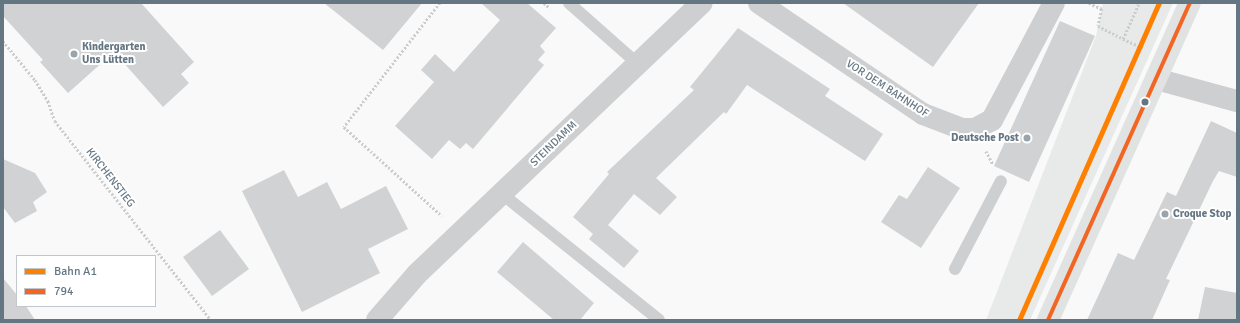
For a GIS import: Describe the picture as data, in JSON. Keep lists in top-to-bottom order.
{
  "streets": {
    "street": ["VOR DEM BAHNHOF", "STEINDAMM"],
    "path": ["KIRCHENSTIEG"]
  },
  "places": ["Kindergarten Uns Lütten", "Deutsche Post", "Croque Stop"],
  "lines": ["rail line A1", "transit line 794"],
  "legend": ["Bahn A1", "794"]
}
